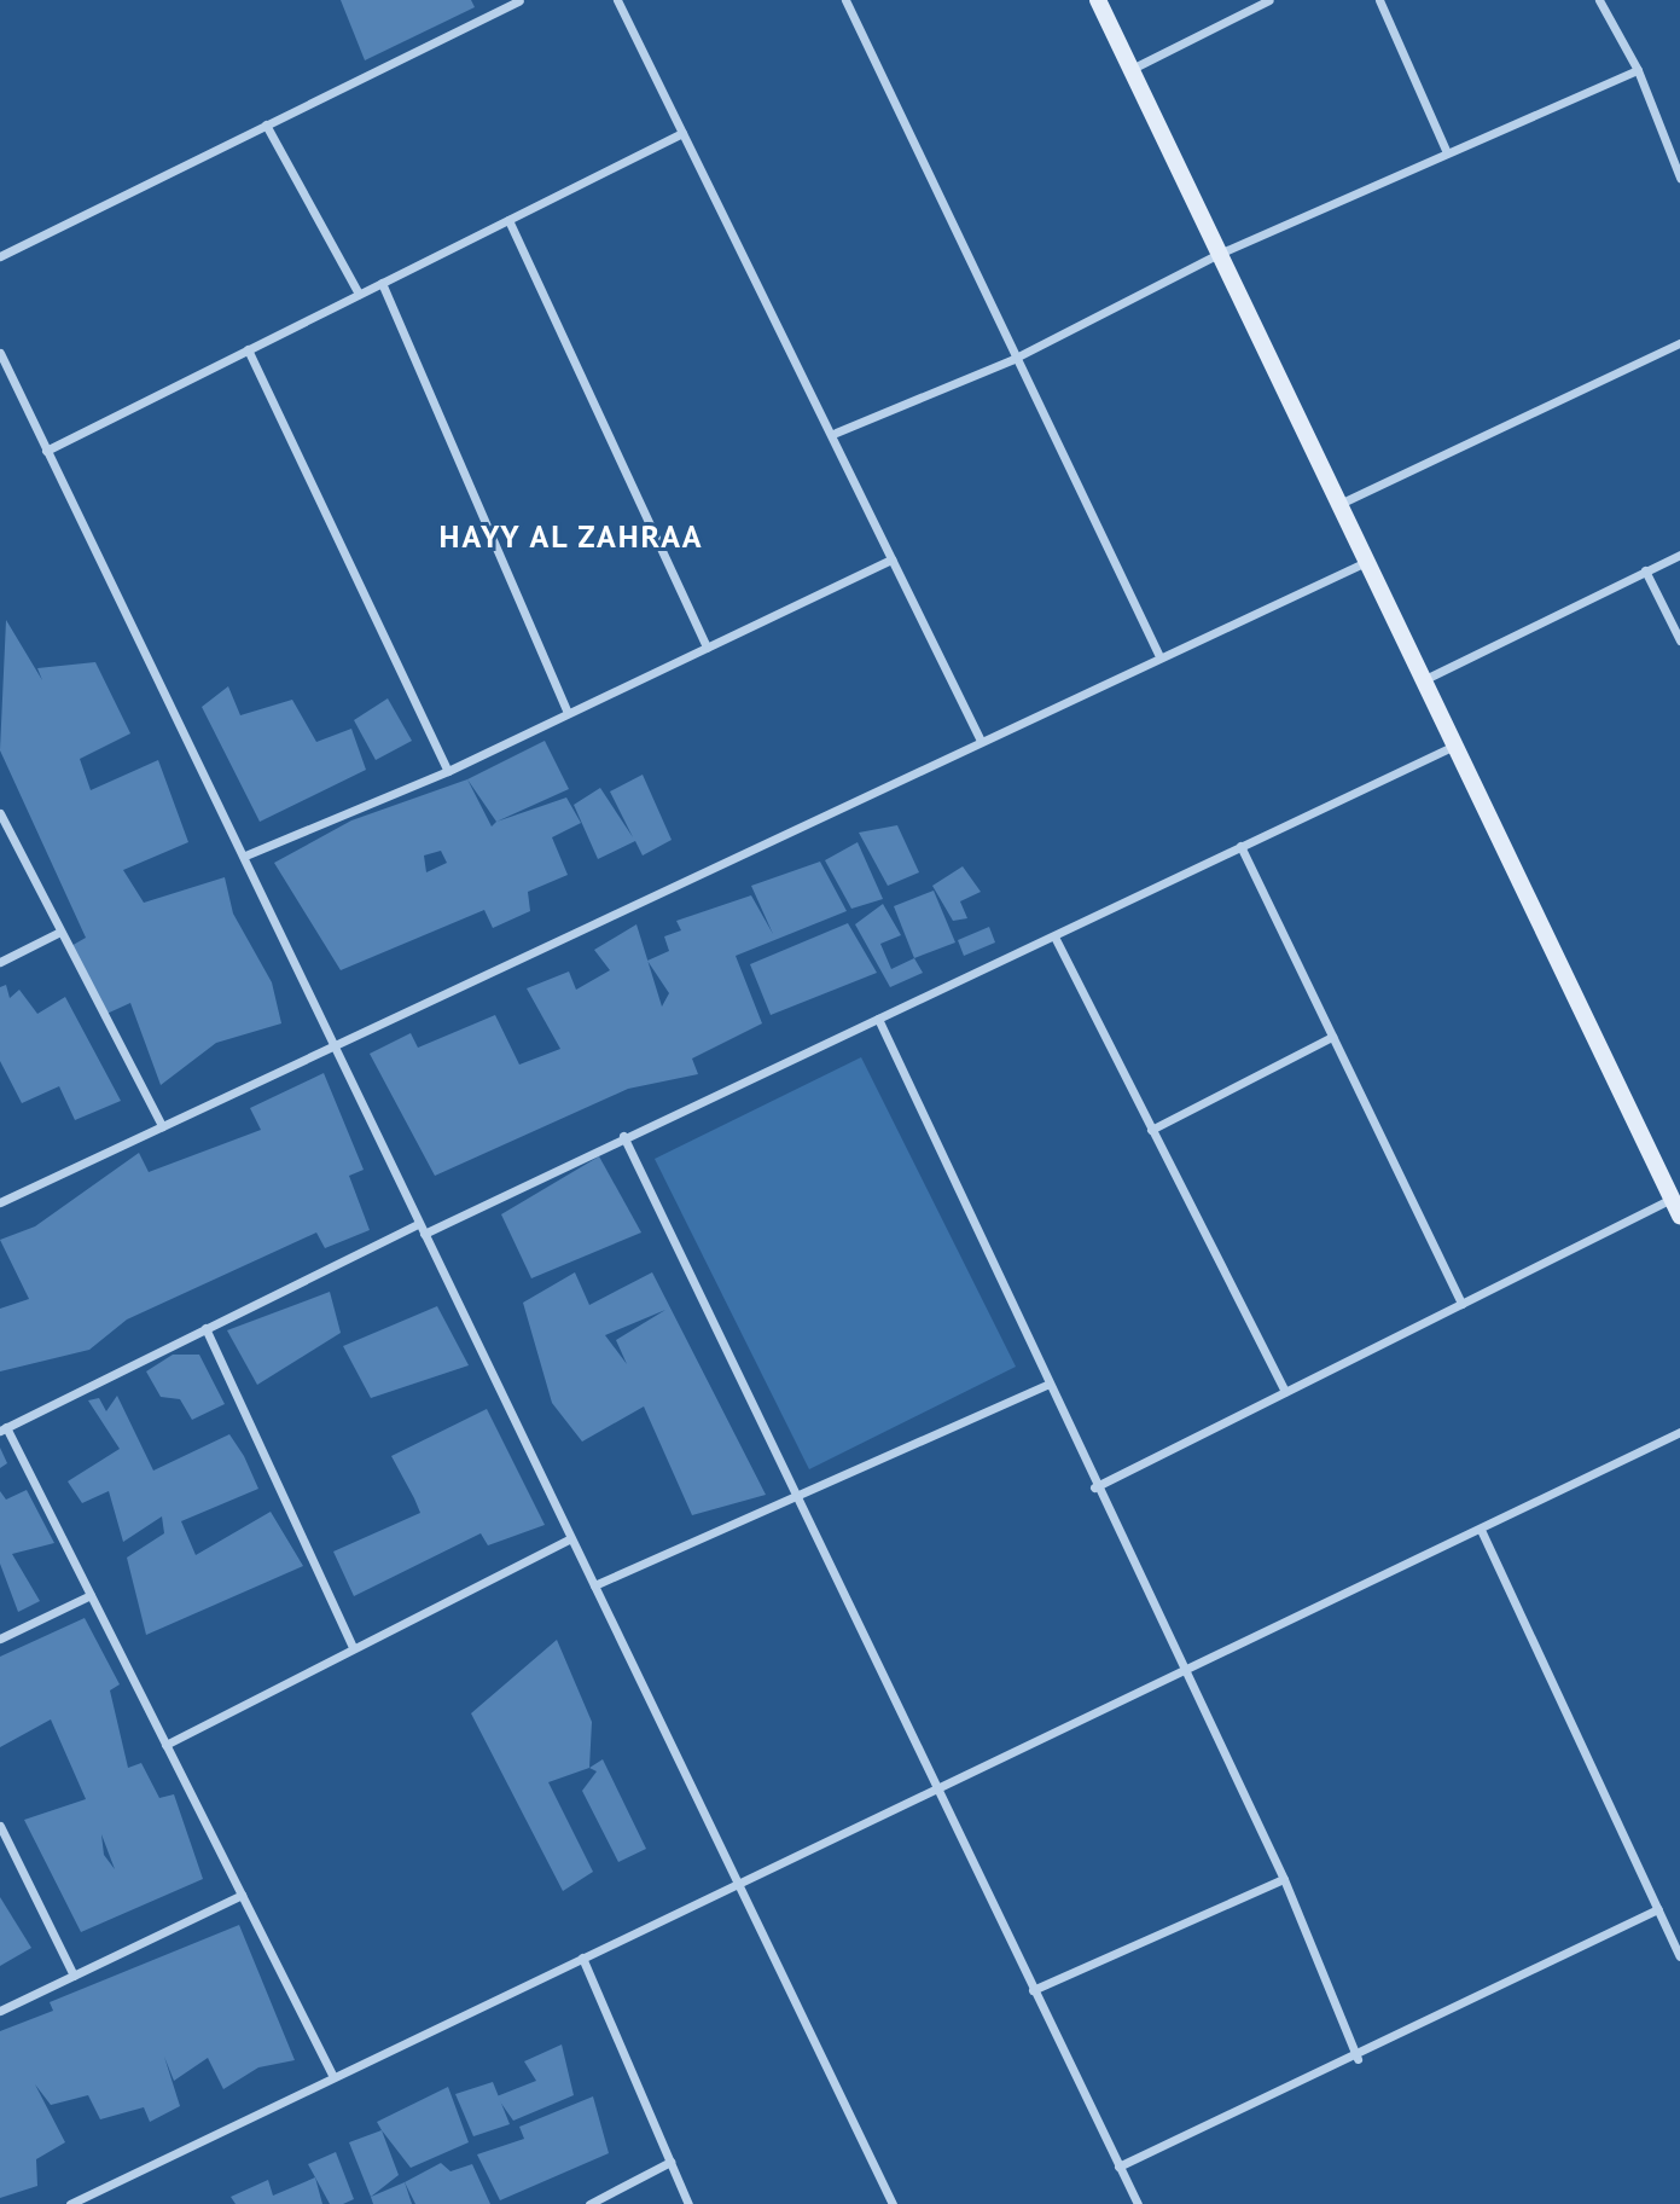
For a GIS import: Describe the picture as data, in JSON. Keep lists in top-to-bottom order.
{
  "districts": ["HAYY AL ZAHRAA"]
}
